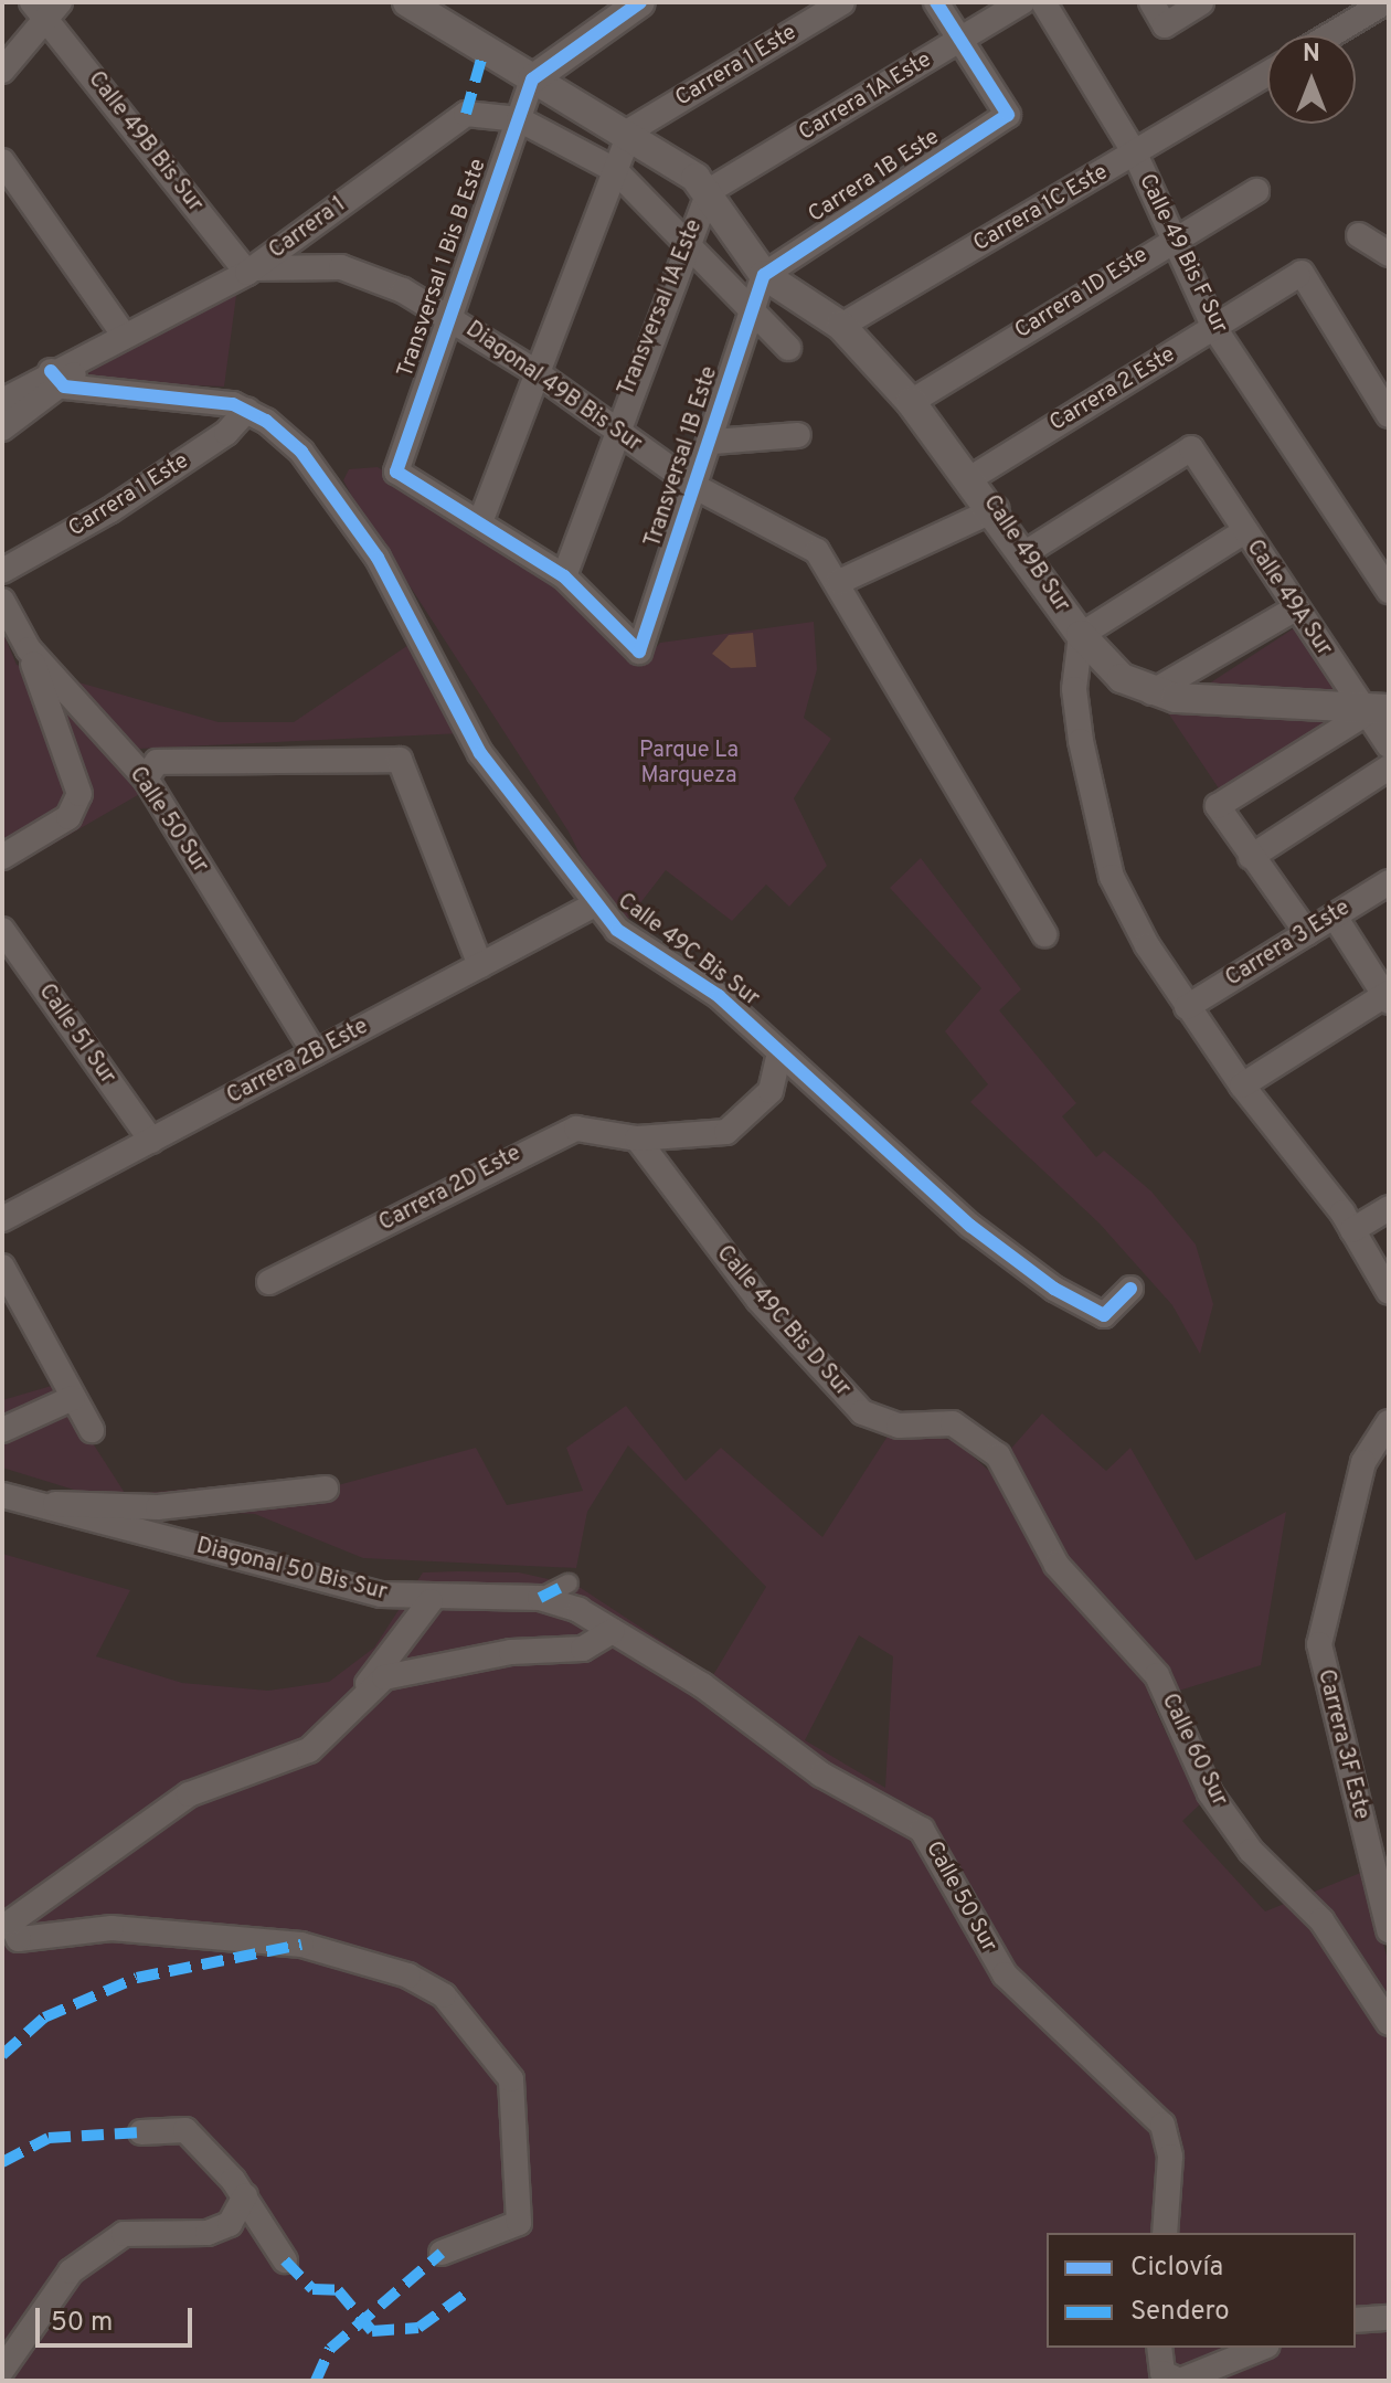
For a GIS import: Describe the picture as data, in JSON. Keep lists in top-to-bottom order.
{
  "streets": {
    "street": [
      "Carrera 1 Este",
      "Carrera 1A Este",
      "Calle 49B Bis Sur",
      "Carrera 1B Este",
      "Carrera 1C Este",
      "Carrera 1",
      "Calle 49 Bis F Sur",
      "Transversal 1 Bis B Este",
      "Carrera 1D Este",
      "Transversal 1A Este",
      "Diagonal 49B Bis Sur",
      "Carrera 2 Este",
      "Transversal 1B Este",
      "Calle 49B Sur",
      "Calle 49A Sur",
      "Calle 50 Sur",
      "Carrera 3 Este",
      "Calle 49C Bis Sur",
      "Calle 51 Sur",
      "Carrera 2B Este",
      "Carrera 2D Este",
      "Calle 49C Bis D Sur",
      "Diagonal 50 Bis Sur",
      "Carrera 3F Este",
      "Calle 60 Sur"
    ]
  },
  "crossings": [
    ["Carrera 1 Este", "Calle 49B Sur"],
    ["Carrera 1 Este", "Calle 49C Bis Sur"],
    ["Carrera 1A Este", "Carrera 1B Este"],
    ["Carrera 1A Este", "Transversal 1A Este"],
    ["Carrera 1A Este", "Calle 49B Sur"],
    ["Calle 49B Bis Sur", "Carrera 1"],
    ["Calle 49B Bis Sur", "Diagonal 49B Bis Sur"],
    ["Carrera 1B Este", "Transversal 1B Este"],
    ["Carrera 1B Este", "Calle 49B Sur"],
    ["Carrera 1C Este", "Calle 49 Bis F Sur"],
    ["Carrera 1C Este", "Calle 49B Sur"],
    ["Carrera 1", "Transversal 1 Bis B Este"],
    ["Carrera 1", "Diagonal 49B Bis Sur"],
    ["Calle 49 Bis F Sur", "Carrera 1D Este"],
    ["Calle 49 Bis F Sur", "Carrera 2 Este"],
    ["Transversal 1 Bis B Este", "Diagonal 49B Bis Sur"],
    ["Transversal 1 Bis B Este", "Calle 49B Sur"],
    ["Carrera 1D Este", "Calle 49B Sur"],
    ["Transversal 1A Este", "Diagonal 49B Bis Sur"],
    ["Transversal 1A Este", "Transversal 1B Este"],
    ["Transversal 1A Este", "Calle 49B Sur"],
    ["Diagonal 49B Bis Sur", "Transversal 1B Este"],
    ["Carrera 2 Este", "Calle 49B Sur"],
    ["Transversal 1B Este", "Calle 49B Sur"],
    ["Calle 49B Sur", "Calle 49A Sur"],
    ["Calle 49B Sur", "Carrera 3 Este"],
    ["Calle 50 Sur", "Carrera 2B Este"],
    ["Calle 50 Sur", "Diagonal 50 Bis Sur"],
    ["Calle 49C Bis Sur", "Carrera 2B Este"],
    ["Calle 49C Bis Sur", "Carrera 2D Este"],
    ["Calle 51 Sur", "Carrera 2B Este"],
    ["Carrera 2D Este", "Calle 49C Bis D Sur"],
    ["Calle 49C Bis D Sur", "Calle 60 Sur"]
  ],
  "parks": ["Parque La Marqueza"],
  "legend": ["Ciclovía", "Sendero"],
  "scale_bar": "50 m",
  "north": "top"
}
